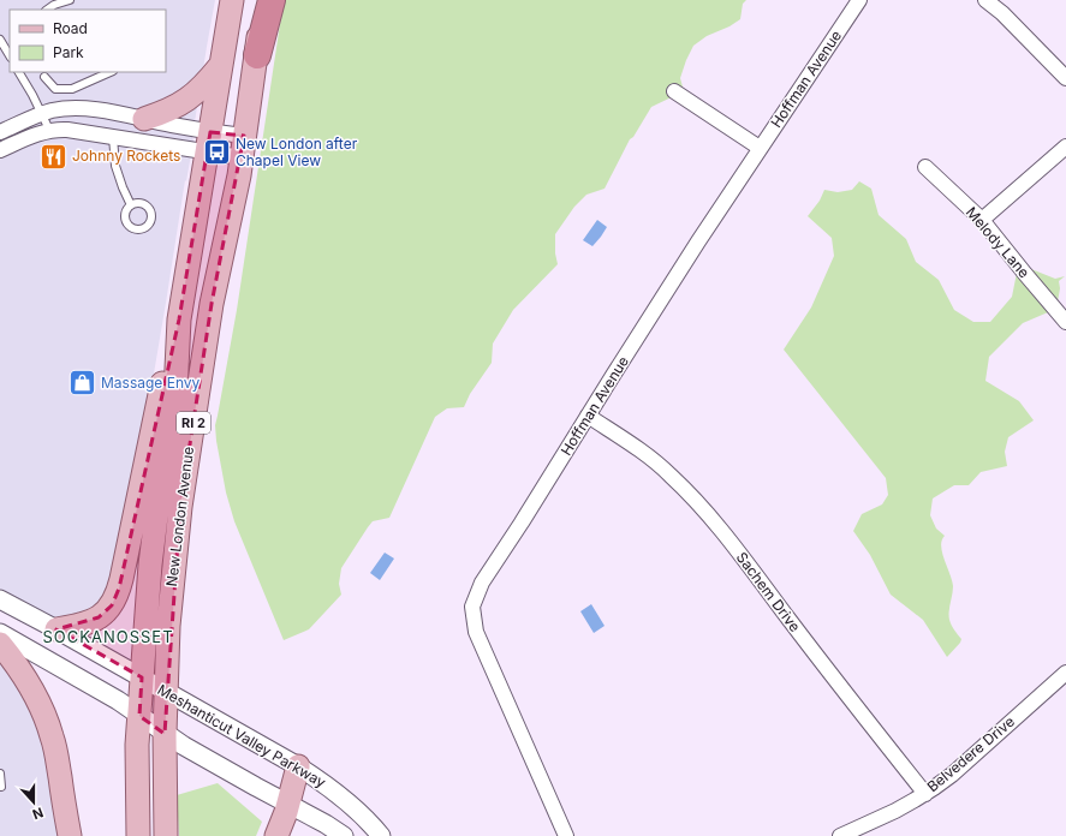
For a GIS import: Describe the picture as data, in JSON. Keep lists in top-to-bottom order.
{
  "streets": {
    "main road": ["RI 2", "New London Avenue"],
    "street": [
      "Hoffman Avenue",
      "Melody Lane",
      "Sachem Drive",
      "Meshanticut Valley Parkway",
      "Belvedere Drive"
    ]
  },
  "crossings": [
    ["Hoffman Avenue", "Sachem Drive"],
    ["New London Avenue", "Meshanticut Valley Parkway"],
    ["Sachem Drive", "Belvedere Drive"]
  ],
  "districts": ["SOCKANOSSET"],
  "places": {
    "bus stop": ["New London after Chapel View"],
    "restaurant": ["Johnny Rockets"],
    "shop": ["Massage Envy"]
  },
  "legend": ["Road", "Park"],
  "north": "bottom"
}
